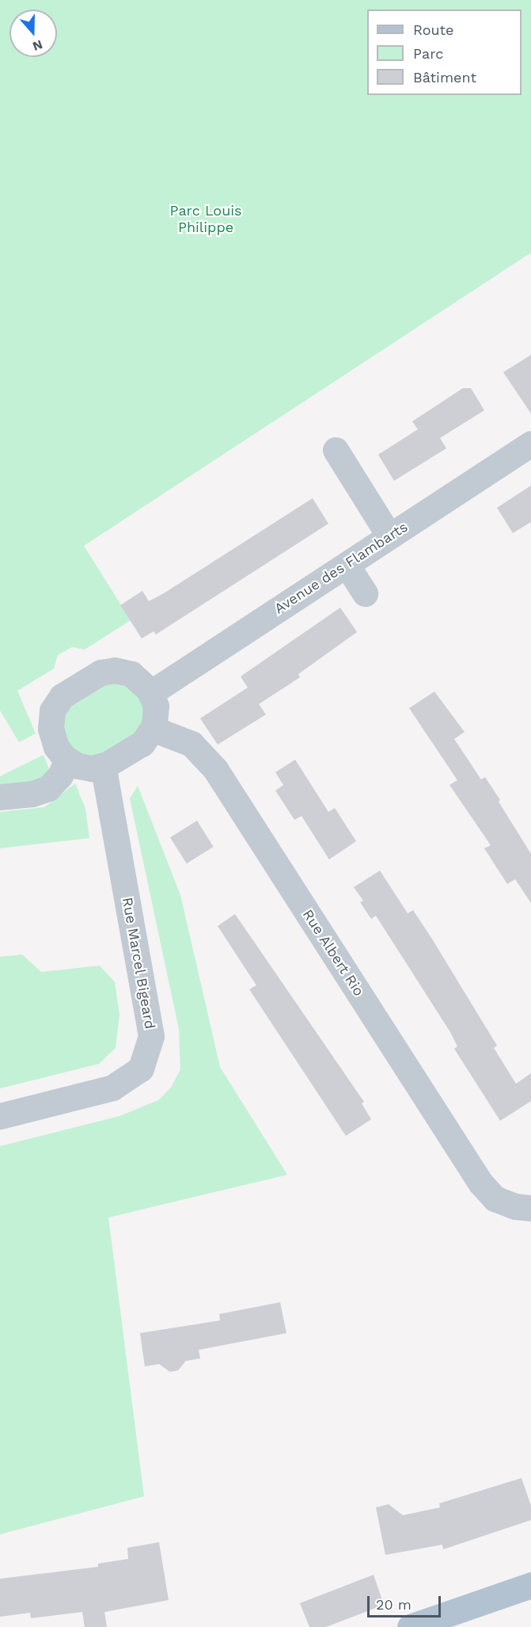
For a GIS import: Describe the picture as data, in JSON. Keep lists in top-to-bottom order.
{
  "streets": {
    "street": ["Avenue des Flambarts", "Rue Albert Rio", "Rue Marcel Bigeard"]
  },
  "crossings": [
    ["Avenue des Flambarts", "Rue Albert Rio"],
    ["Avenue des Flambarts", "Rue Marcel Bigeard"],
    ["Rue Albert Rio", "Rue Marcel Bigeard"]
  ],
  "parks": ["Parc Louis Philippe"],
  "legend": ["Route", "Parc", "Bâtiment"],
  "scale_bar": "20 m",
  "north": "bottom"
}
